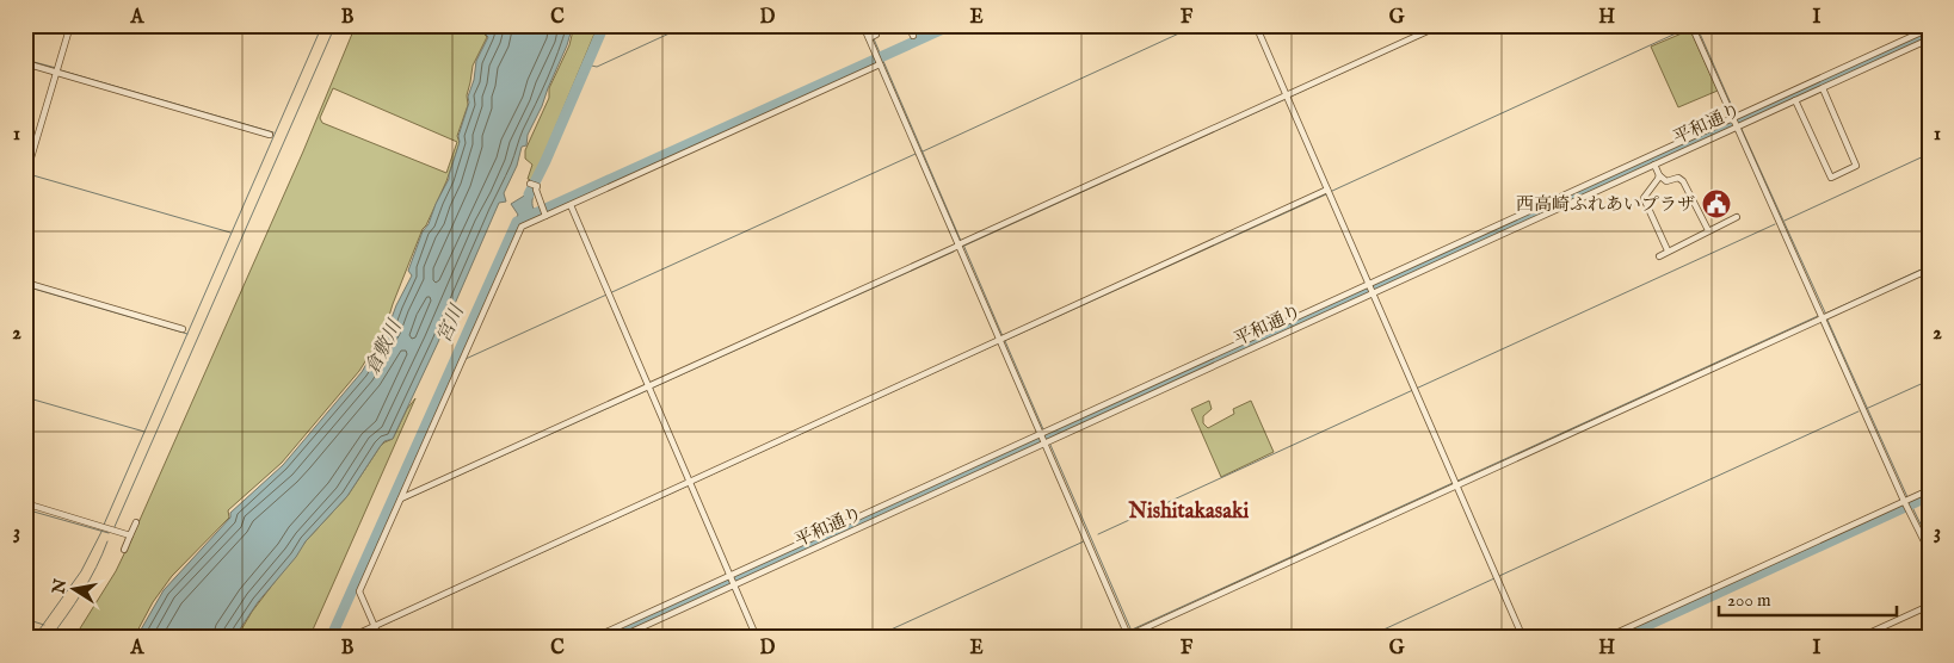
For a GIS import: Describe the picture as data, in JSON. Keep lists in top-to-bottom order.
{
  "streets": {
    "street": ["平和通り"]
  },
  "districts": ["Nishitakasaki"],
  "water": ["宮川", "倉敷川"],
  "places": {
    "public building": ["西高崎ふれあいプラザ"]
  },
  "scale_bar": "200 m",
  "north": "left",
  "grid": {
    "columns": [
      "A",
      "B",
      "C",
      "D",
      "E",
      "F",
      "G",
      "H",
      "I"
    ],
    "rows": ["1", "2", "3"]
  }
}
